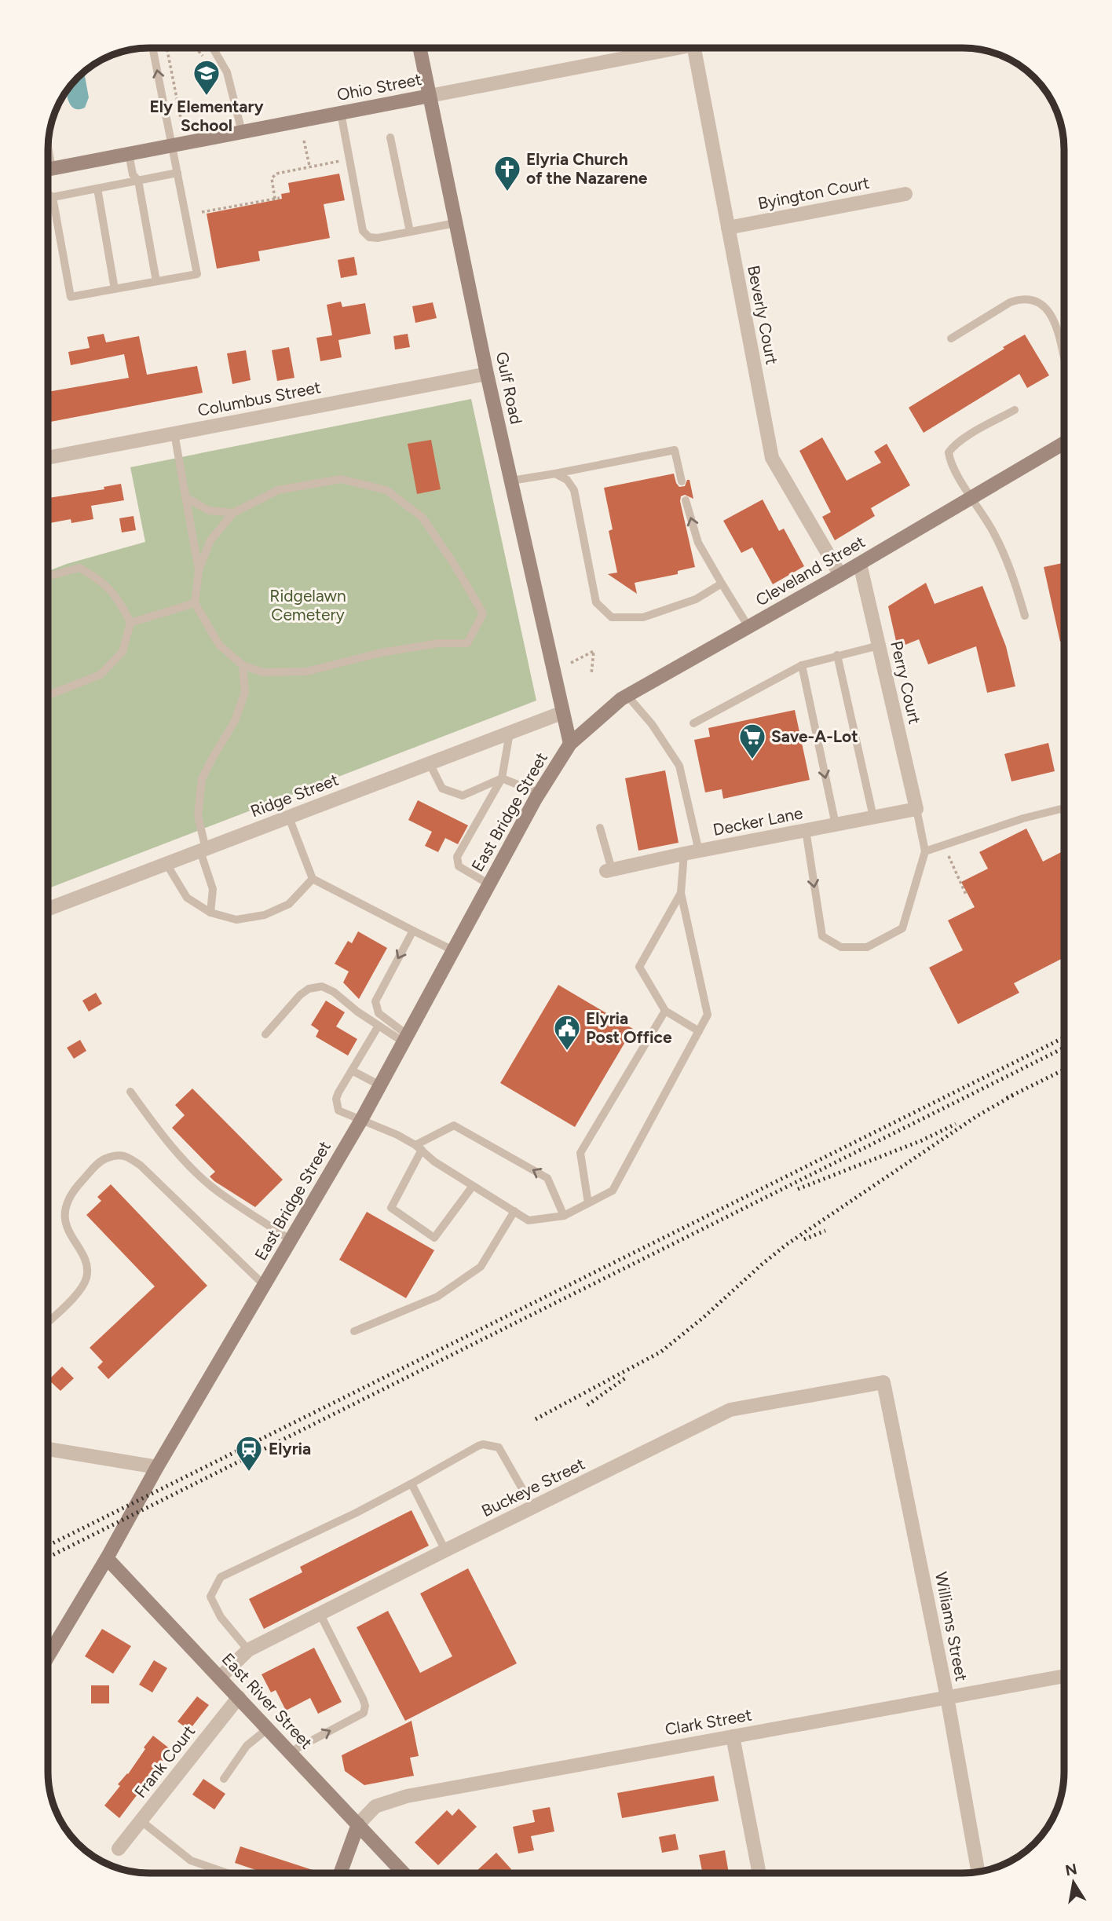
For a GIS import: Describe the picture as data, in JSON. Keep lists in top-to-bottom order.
{
  "streets": {
    "main road": [
      "Ohio Street",
      "Gulf Road",
      "Cleveland Street",
      "East Bridge Street",
      "East River Street"
    ],
    "street": [
      "Byington Court",
      "Beverly Court",
      "Columbus Street",
      "Perry Court",
      "Ridge Street",
      "Decker Lane",
      "Buckeye Street",
      "Williams Street",
      "Clark Street",
      "Frank Court"
    ]
  },
  "crossings": [
    ["Ohio Street", "Gulf Road"],
    ["Byington Court", "Beverly Court"],
    ["Beverly Court", "Cleveland Street"],
    ["Gulf Road", "Columbus Street"],
    ["Gulf Road", "Cleveland Street"],
    ["Gulf Road", "Ridge Street"],
    ["Gulf Road", "East Bridge Street"],
    ["Cleveland Street", "Perry Court"],
    ["Cleveland Street", "East Bridge Street"],
    ["Perry Court", "Decker Lane"],
    ["East Bridge Street", "East River Street"],
    ["Buckeye Street", "Williams Street"],
    ["Buckeye Street", "East River Street"],
    ["Williams Street", "Clark Street"],
    ["East River Street", "Clark Street"],
    ["East River Street", "Frank Court"]
  ],
  "parks": ["Ridgelawn Cemetery"],
  "places": {
    "school or university": ["Ely Elementary School"],
    "church": ["Elyria Church of the Nazarene"],
    "supermarket": ["Save-A-Lot"],
    "public building": ["Elyria Post Office"],
    "station": ["Elyria"]
  },
  "north": "top"
}
